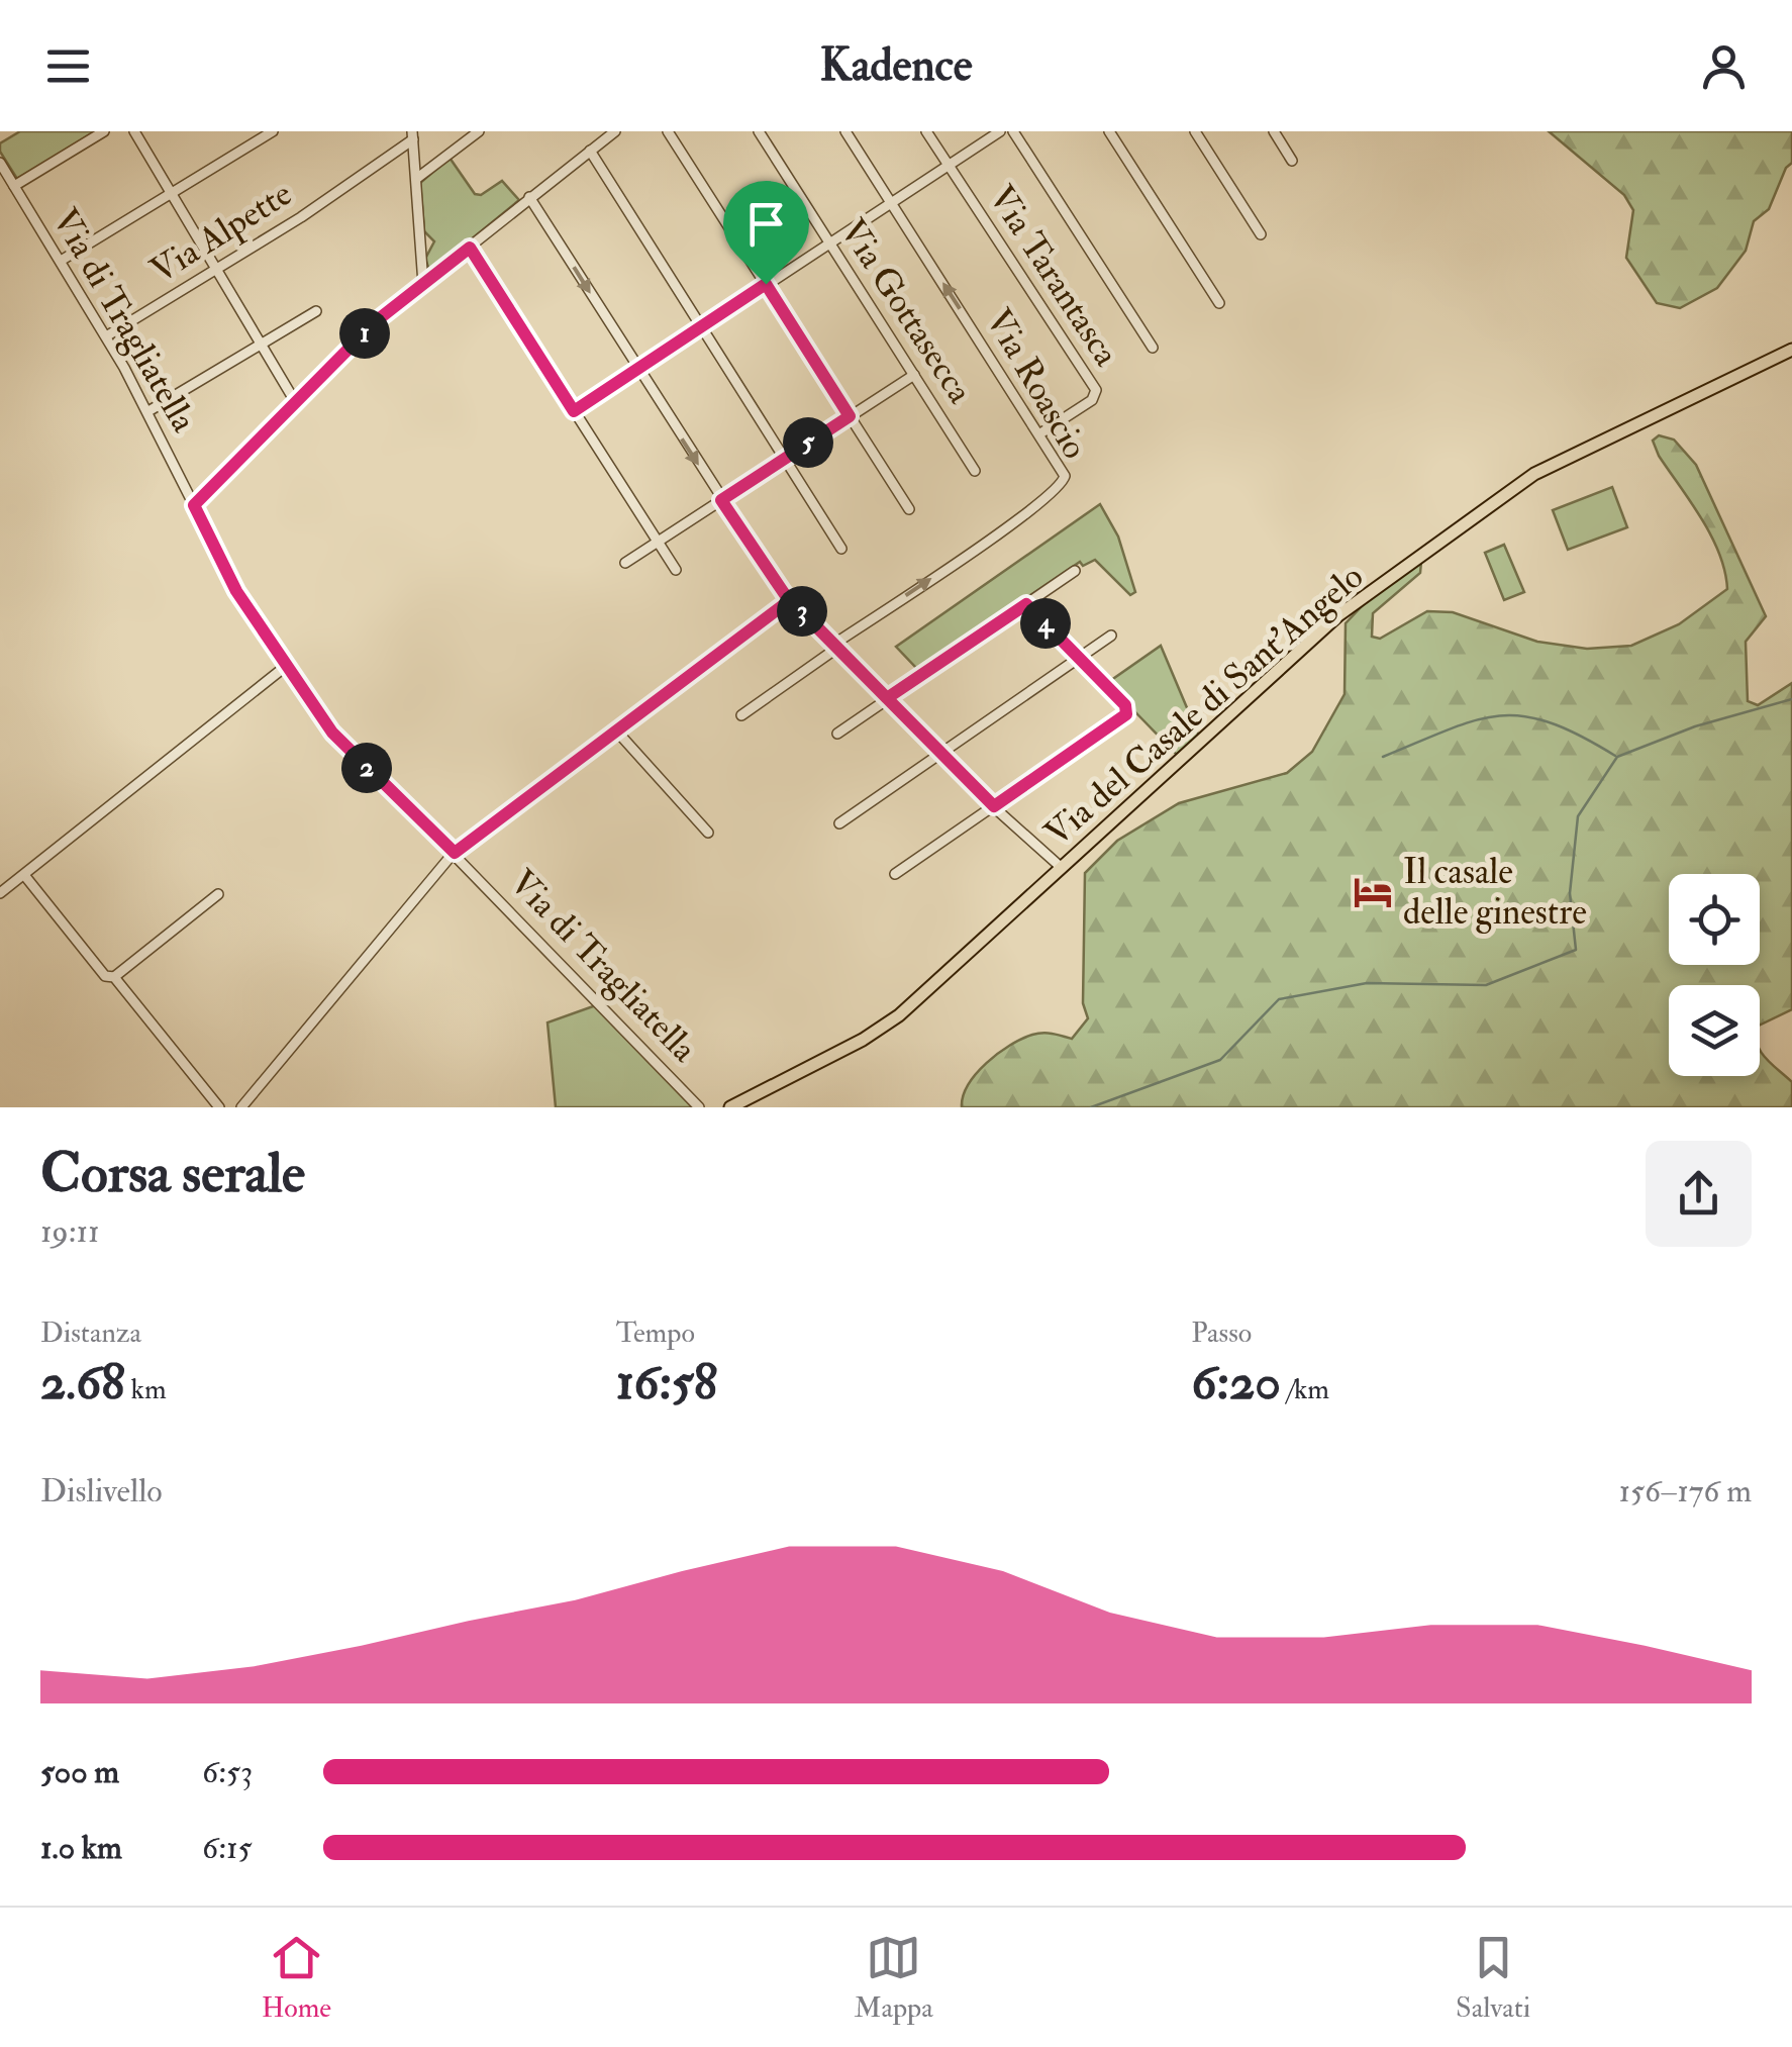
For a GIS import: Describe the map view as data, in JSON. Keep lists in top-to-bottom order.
{
  "streets": {
    "main road": ["Via del Casale di Sant'Angelo"],
    "street": [
      "Via Alpette",
      "Via Tarantasca",
      "Via Gottasecca",
      "Via di Tragliatella",
      "Via Roascio"
    ]
  },
  "crossings": [
    ["Via Alpette", "Via di Tragliatella"],
    ["Via Tarantasca", "Via Roascio"]
  ],
  "places": {
    "hotel": ["Il casale delle ginestre"]
  },
  "page": {
    "header": "Kadence",
    "pins": [
      "1",
      "5",
      "3",
      "4",
      "2"
    ],
    "heading": ["Corsa serale", "19:11"],
    "stats": [
      ["Distanza", "2.68 km"],
      ["Tempo", "16:58"],
      ["Passo", "6:20 /km"]
    ],
    "chart": ["Dislivello", "156–176 m"],
    "list": [
      {
        "name": "500 m",
        "note": "6:53"
      },
      {
        "name": "1.0 km",
        "note": "6:15"
      }
    ],
    "tabs": ["Home", "Mappa", "Salvati"]
  }
}
